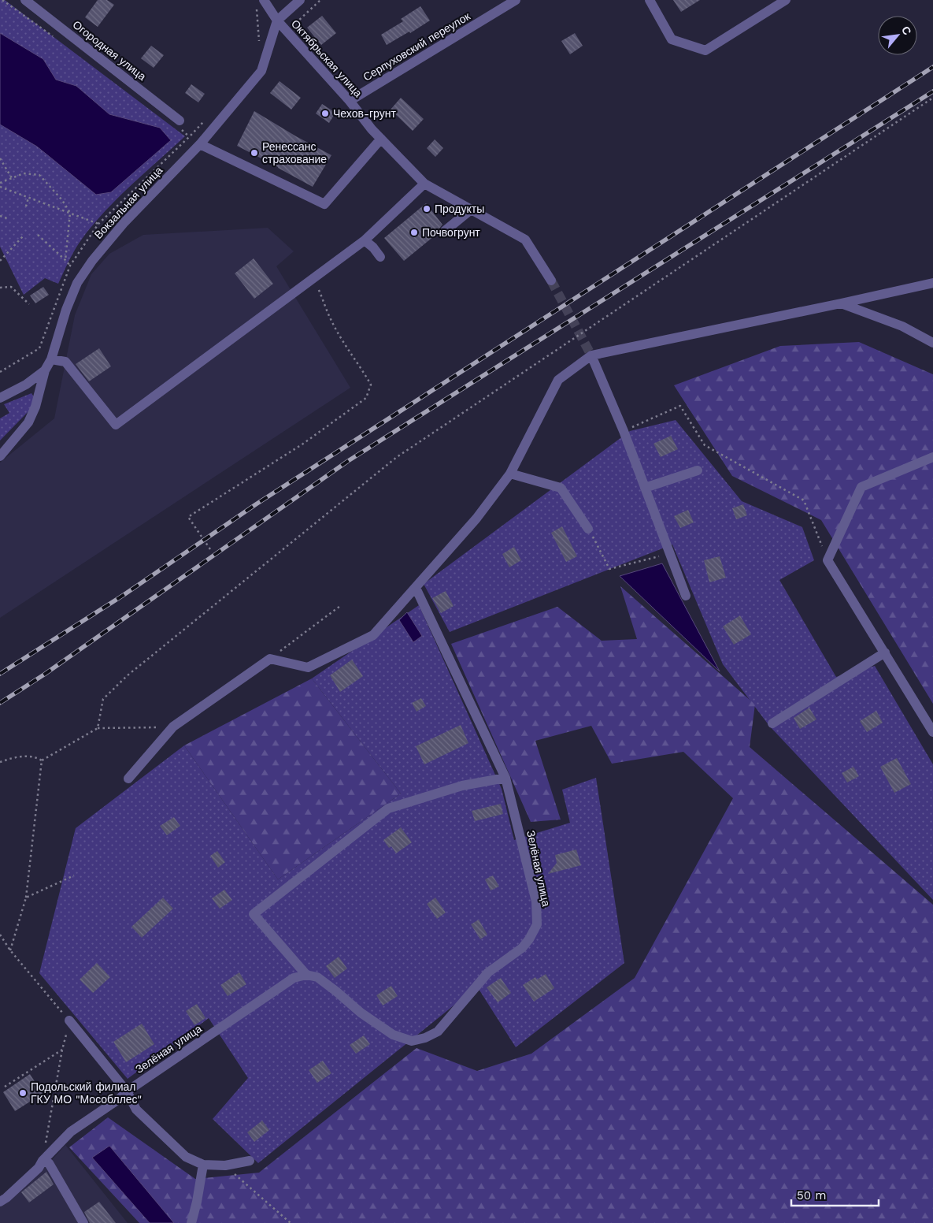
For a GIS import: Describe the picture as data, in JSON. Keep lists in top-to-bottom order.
{
  "streets": {
    "street": [
      "Серпуховский переулок",
      "Огородная улица",
      "Октябрьская улица",
      "Вокзальная улица",
      "Зелёная улица"
    ]
  },
  "crossings": [
    ["Серпуховский переулок", "Октябрьская улица"],
    ["Октябрьская улица", "Вокзальная улица"]
  ],
  "places": [
    "Чехов-грунт",
    "Ренессанс страхование",
    "Продукты",
    "Почвогрунт",
    "Подольский филиал ГКУ МО \"Мособллес\""
  ],
  "scale_bar": "50 m",
  "north": "top right"
}
